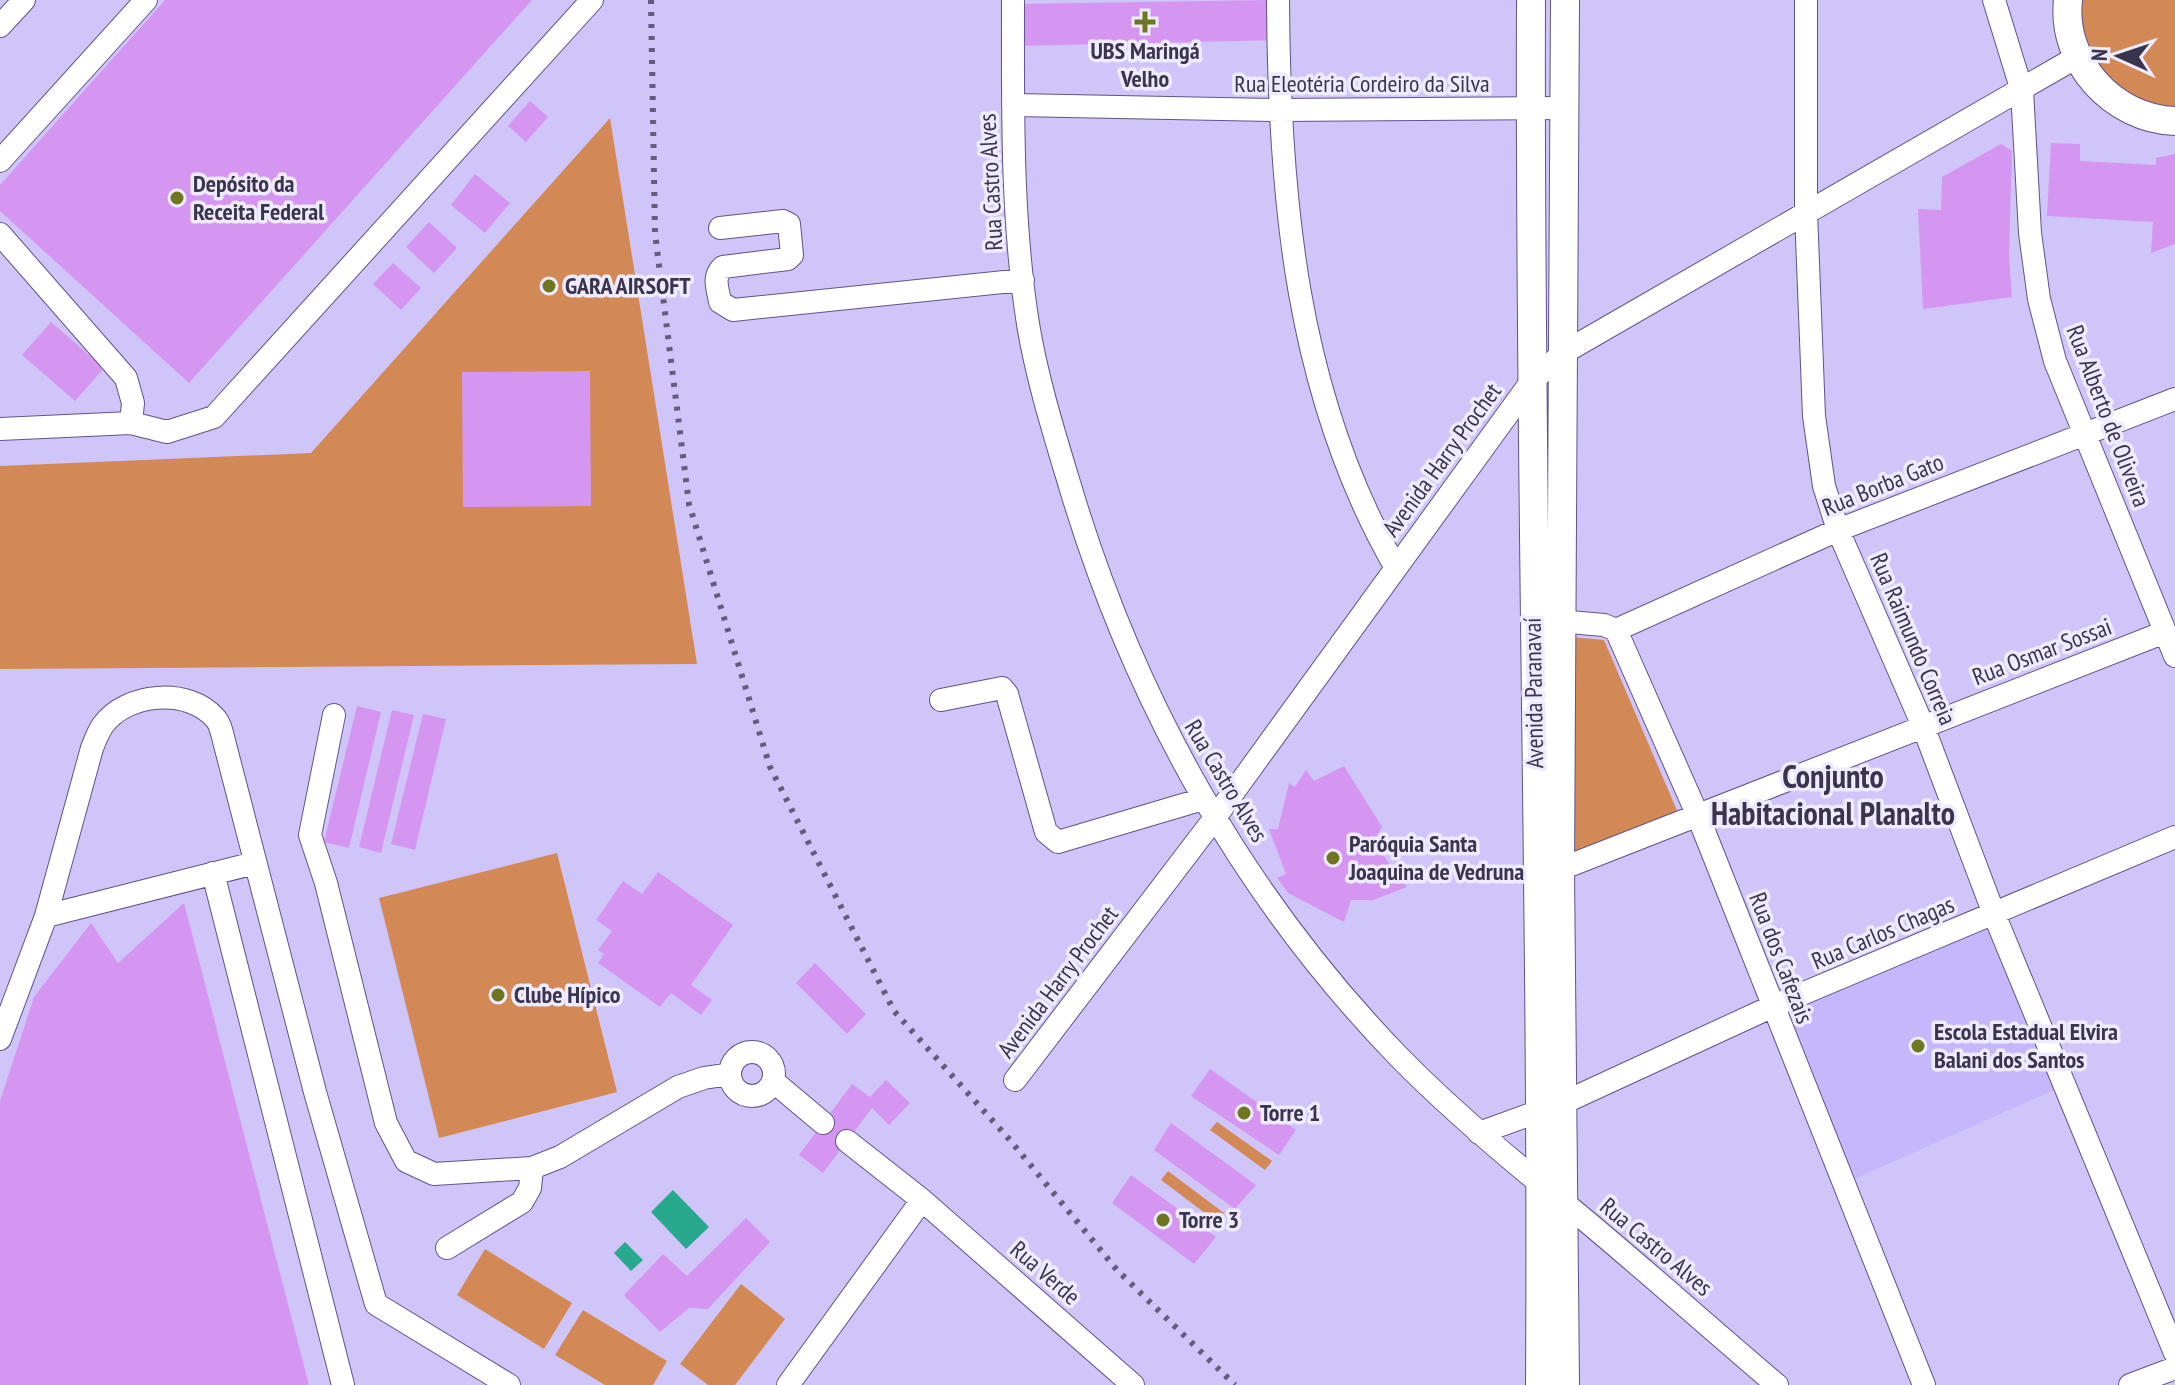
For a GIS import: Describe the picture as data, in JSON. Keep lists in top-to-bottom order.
{
  "streets": {
    "main road": ["Avenida Paranavaí"],
    "street": [
      "Rua Eleotéria Cordeiro da Silva",
      "Rua Castro Alves",
      "Rua Alberto de Oliveira",
      "Avenida Harry Prochet",
      "Rua Borba Gato",
      "Rua Raimundo Correia",
      "Rua Osmar Sossai",
      "Rua Carlos Chagas",
      "Rua dos Cafezais",
      "Rua Verde"
    ]
  },
  "crossings": [
    ["Rua Eleotéria Cordeiro da Silva", "Rua Castro Alves"],
    ["Rua Eleotéria Cordeiro da Silva", "Avenida Paranavaí"],
    ["Rua Castro Alves", "Avenida Harry Prochet"],
    ["Rua Castro Alves", "Avenida Paranavaí"],
    ["Rua Castro Alves", "Rua Carlos Chagas"],
    ["Rua Alberto de Oliveira", "Avenida Harry Prochet"],
    ["Rua Alberto de Oliveira", "Rua Borba Gato"],
    ["Rua Alberto de Oliveira", "Rua Osmar Sossai"],
    ["Avenida Harry Prochet", "Rua Raimundo Correia"],
    ["Avenida Harry Prochet", "Avenida Paranavaí"],
    ["Rua Borba Gato", "Rua Raimundo Correia"],
    ["Rua Borba Gato", "Rua dos Cafezais"],
    ["Rua Raimundo Correia", "Rua Osmar Sossai"],
    ["Rua Raimundo Correia", "Rua Carlos Chagas"],
    ["Rua Osmar Sossai", "Avenida Paranavaí"],
    ["Rua Osmar Sossai", "Rua dos Cafezais"],
    ["Avenida Paranavaí", "Rua Carlos Chagas"],
    ["Rua Carlos Chagas", "Rua dos Cafezais"]
  ],
  "districts": ["Conjunto Habitacional Planalto"],
  "places": {
    "health": ["UBS Maringá Velho"],
    "other": [
      "Depósito da Receita Federal",
      "GARA AIRSOFT",
      "Paróquia Santa Joaquina de Vedruna",
      "Clube Hípico",
      "Escola Estadual Elvira Balani dos Santos",
      "Torre 1",
      "Torre 3"
    ]
  },
  "north": "left"
}
